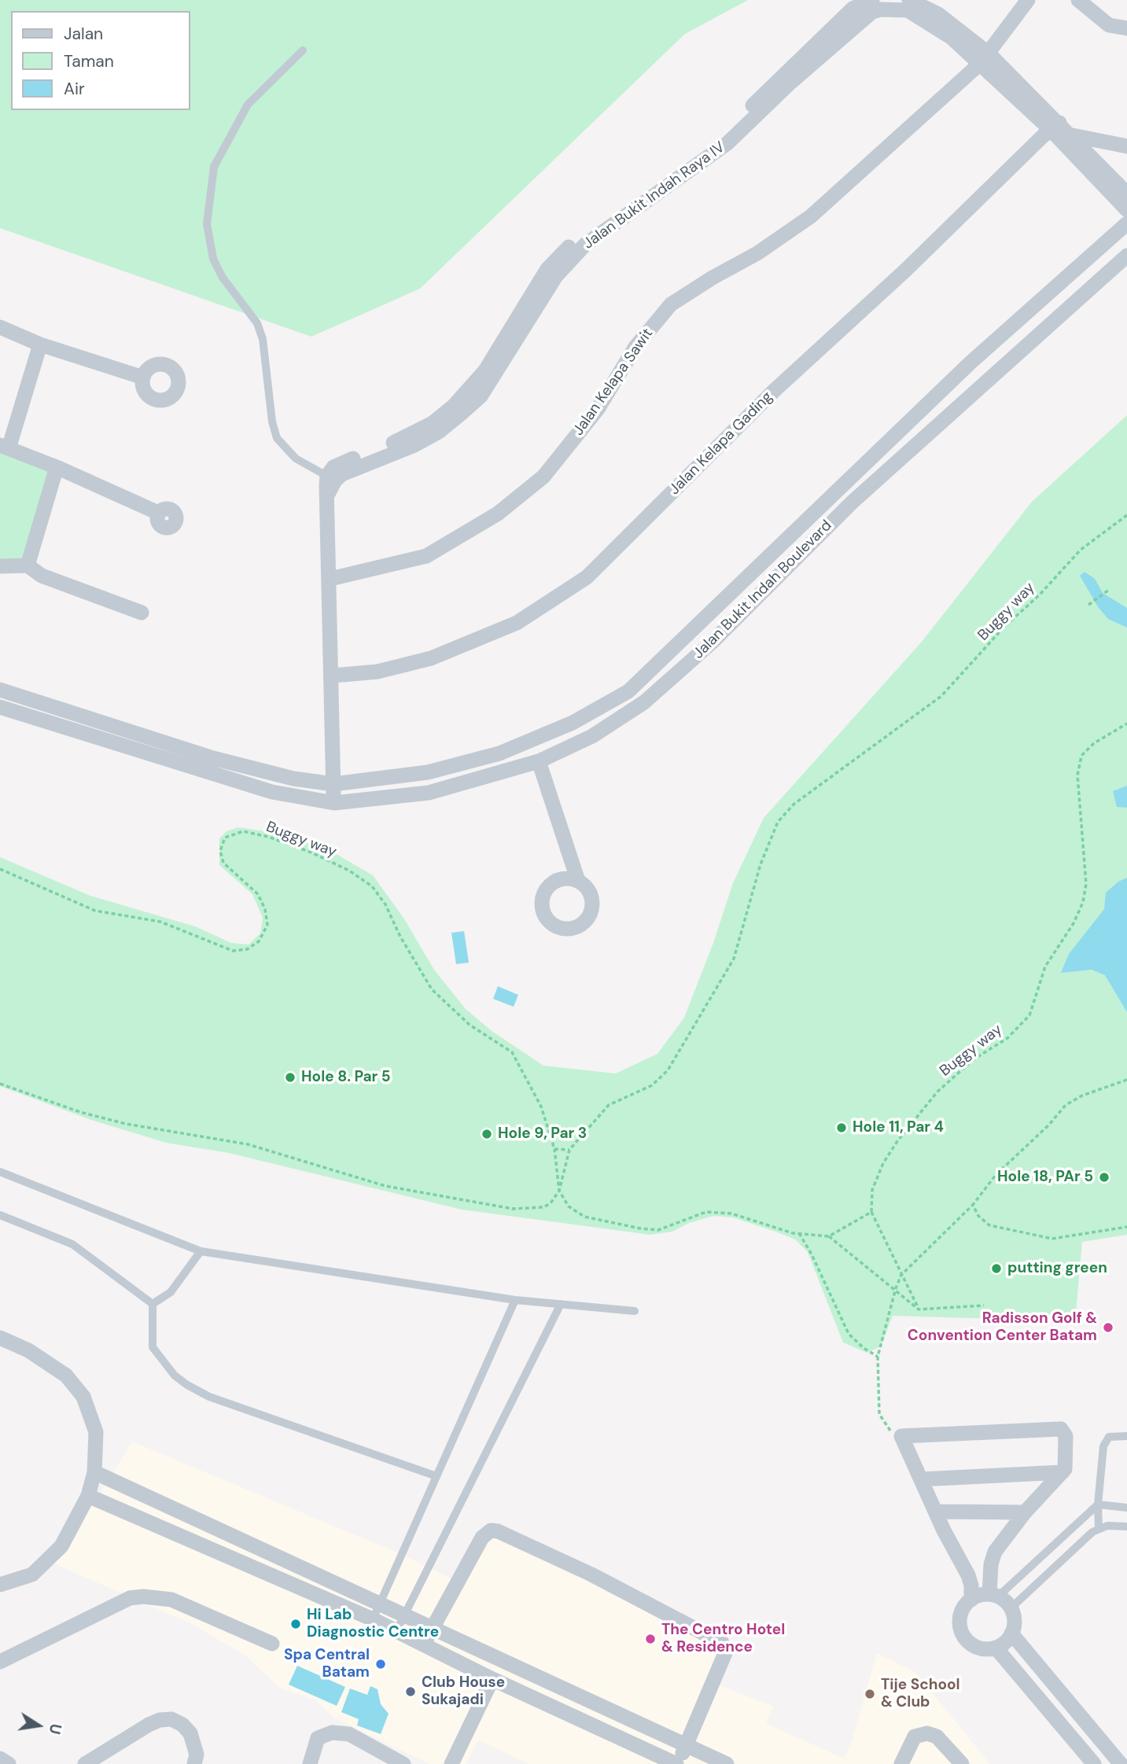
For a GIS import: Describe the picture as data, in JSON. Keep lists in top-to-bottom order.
{
  "streets": {
    "street": [
      "Jalan Bukit Indah Raya IV",
      "Jalan Kelapa Sawit",
      "Jalan Kelapa Gading",
      "Jalan Bukit Indah Boulevard"
    ],
    "path": ["Buggy way"]
  },
  "crossings": [
    ["Jalan Bukit Indah Raya IV", "Jalan Kelapa Sawit"],
    ["Jalan Bukit Indah Raya IV", "Jalan Kelapa Gading"]
  ],
  "places": [
    "Hole 8. Par 5",
    "Hole 11, Par 4",
    "Hole 9, Par 3",
    "Hole 18, PAr 5",
    "putting green",
    "Radisson Golf & Convention Center Batam",
    "Hi Lab Diagnostic Centre",
    "The Centro Hotel & Residence",
    "Spa Central Batam",
    "Club House Sukajadi",
    "Tije School & Club"
  ],
  "legend": ["Jalan", "Taman", "Air"],
  "north": "right"
}
